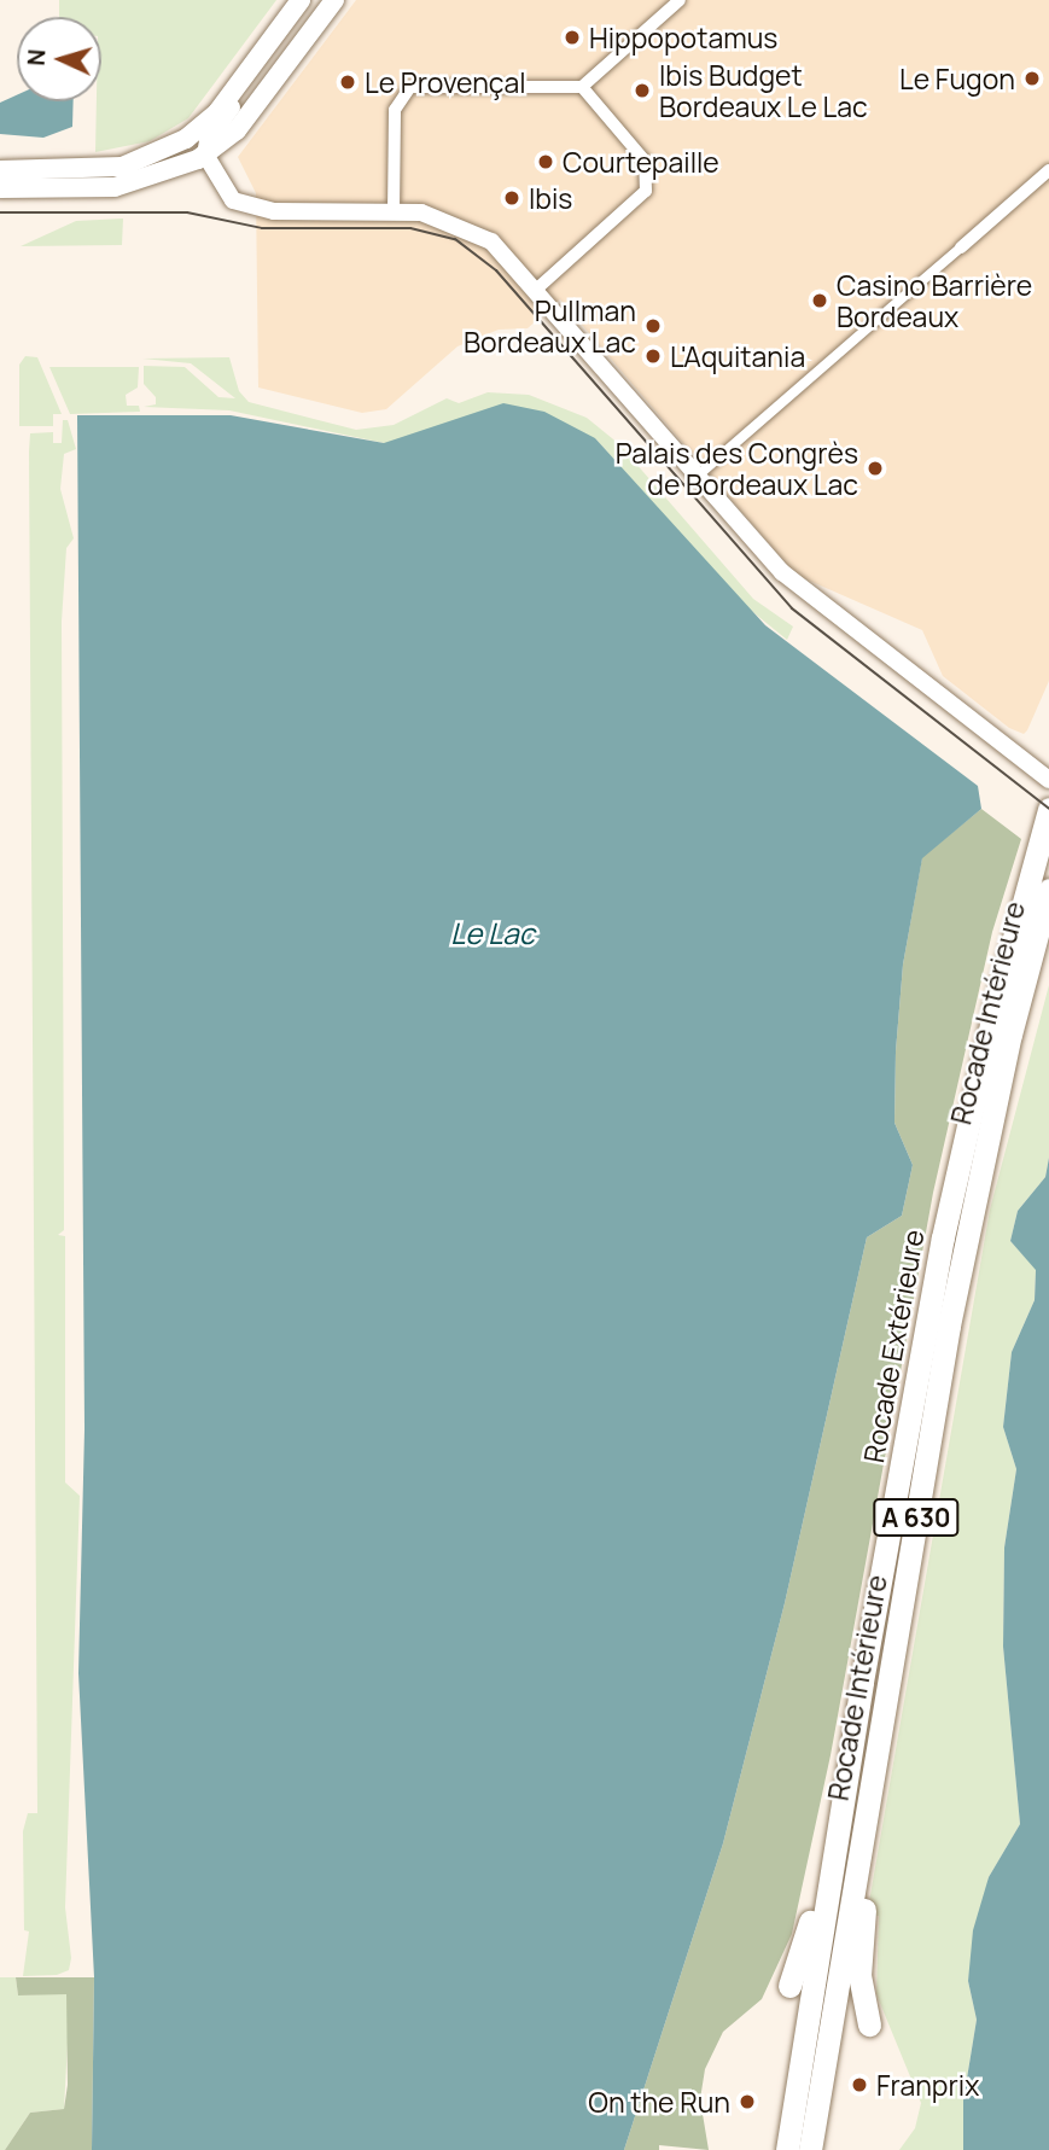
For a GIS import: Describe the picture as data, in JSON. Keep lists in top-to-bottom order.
{
  "streets": {
    "highway": ["Rocade Intérieure", "Rocade Extérieure", "A 630"]
  },
  "water": ["Le Lac"],
  "places": [
    "Hippopotamus",
    "Le Fugon",
    "Le Provençal",
    "Ibis Budget Bordeaux Le Lac",
    "Courtepaille",
    "Ibis",
    "Casino Barrière Bordeaux",
    "Pullman Bordeaux Lac",
    "L'Aquitania",
    "Palais des Congrès de Bordeaux Lac",
    "Franprix",
    "On the Run"
  ],
  "north": "left"
}
